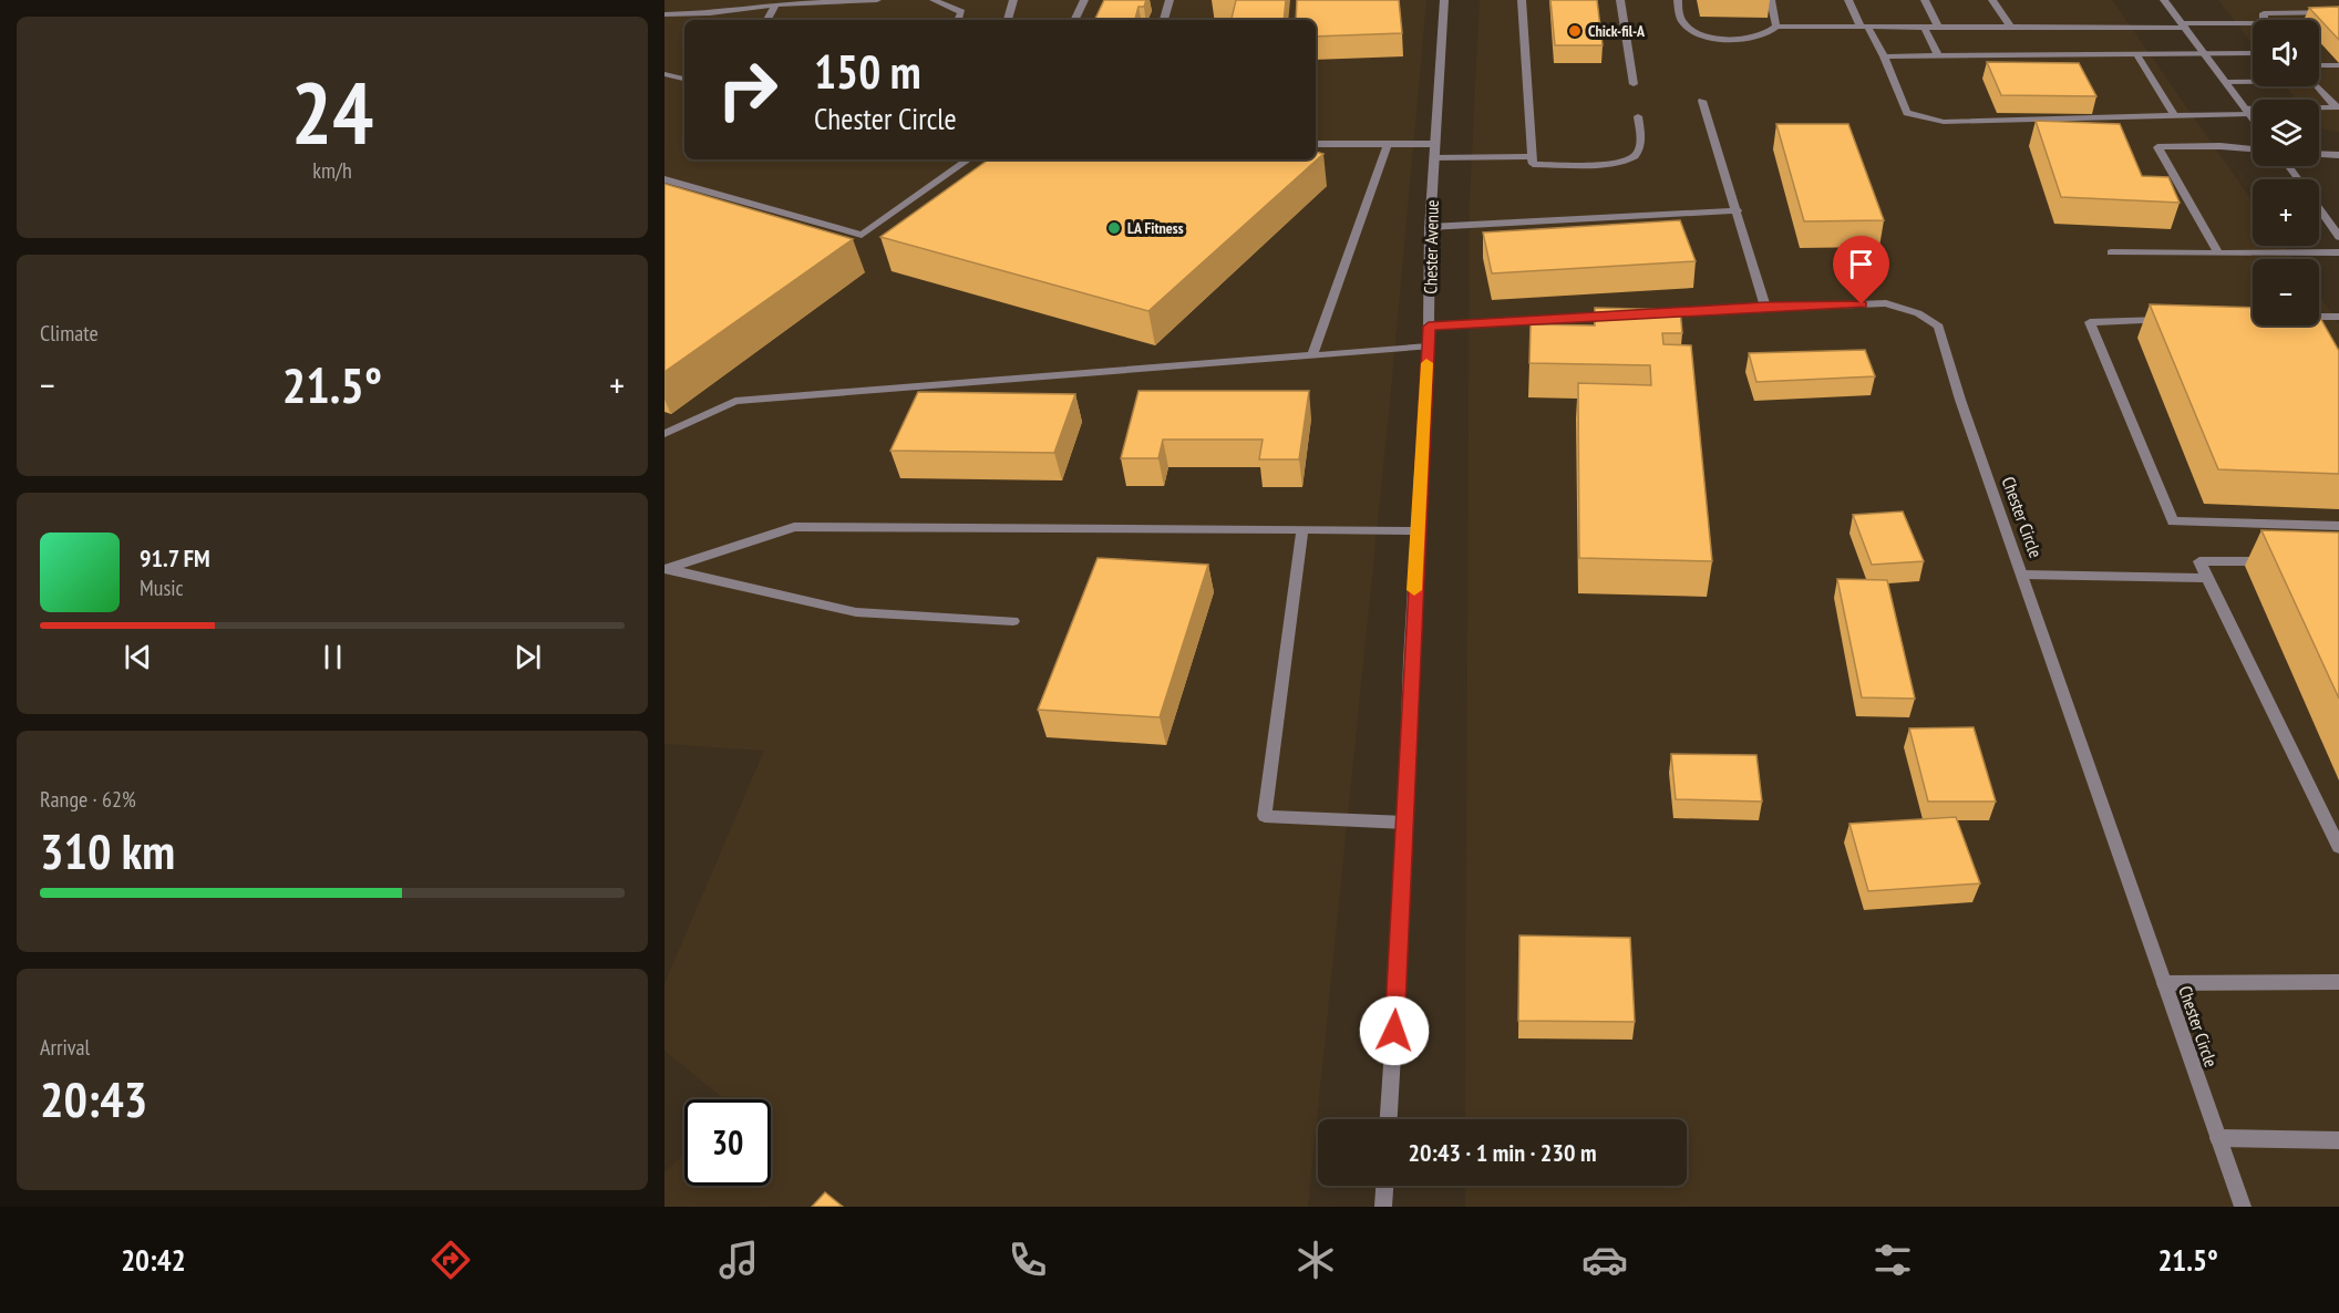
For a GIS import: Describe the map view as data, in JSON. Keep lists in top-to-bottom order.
{
  "streets": {
    "street": ["Chester Avenue", "Chester Circle"]
  },
  "places": ["Chick-fil-A", "LA Fitness"],
  "page": {
    "tile": [
      ["24", "km/h"],
      "Climate",
      ["Range · 62%", "310 km"],
      ["Arrival", "20:43"]
    ],
    "map_buttons": ["+", "−"],
    "turn": ["150 m", "Chester Circle"],
    "heat": ["−", "21.5°", "+"],
    "song": ["91.7 FM", "Music"],
    "limit": "30",
    "trip": "20:43 · 1 min · 230 m",
    "tabs": ["20:42", "21.5°"]
  }
}
